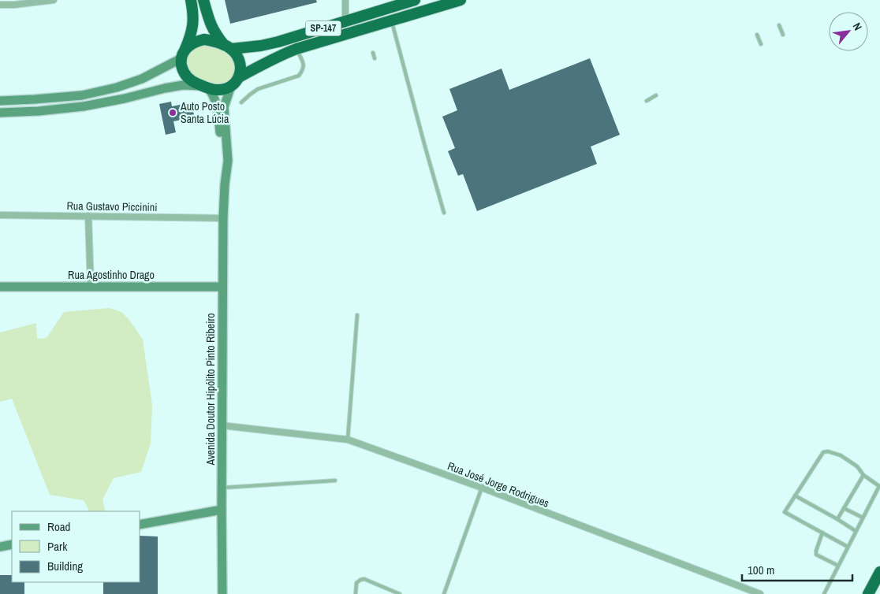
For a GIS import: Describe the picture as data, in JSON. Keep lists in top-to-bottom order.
{
  "streets": {
    "highway": ["SP-147"],
    "main road": ["Rua Agostinho Drago", "Avenida Doutor Hipólito Pinto Ribeiro"],
    "street": ["Rua Gustavo Piccinini", "Rua José Jorge Rodrigues"]
  },
  "crossings": [
    ["SP-147", "Avenida Doutor Hipólito Pinto Ribeiro"],
    ["Rua Gustavo Piccinini", "Avenida Doutor Hipólito Pinto Ribeiro"],
    ["Rua Agostinho Drago", "Avenida Doutor Hipólito Pinto Ribeiro"],
    ["Avenida Doutor Hipólito Pinto Ribeiro", "Rua José Jorge Rodrigues"]
  ],
  "places": ["Auto Posto Santa Lúcia"],
  "legend": ["Road", "Park", "Building"],
  "scale_bar": "100 m",
  "north": "top right"
}
